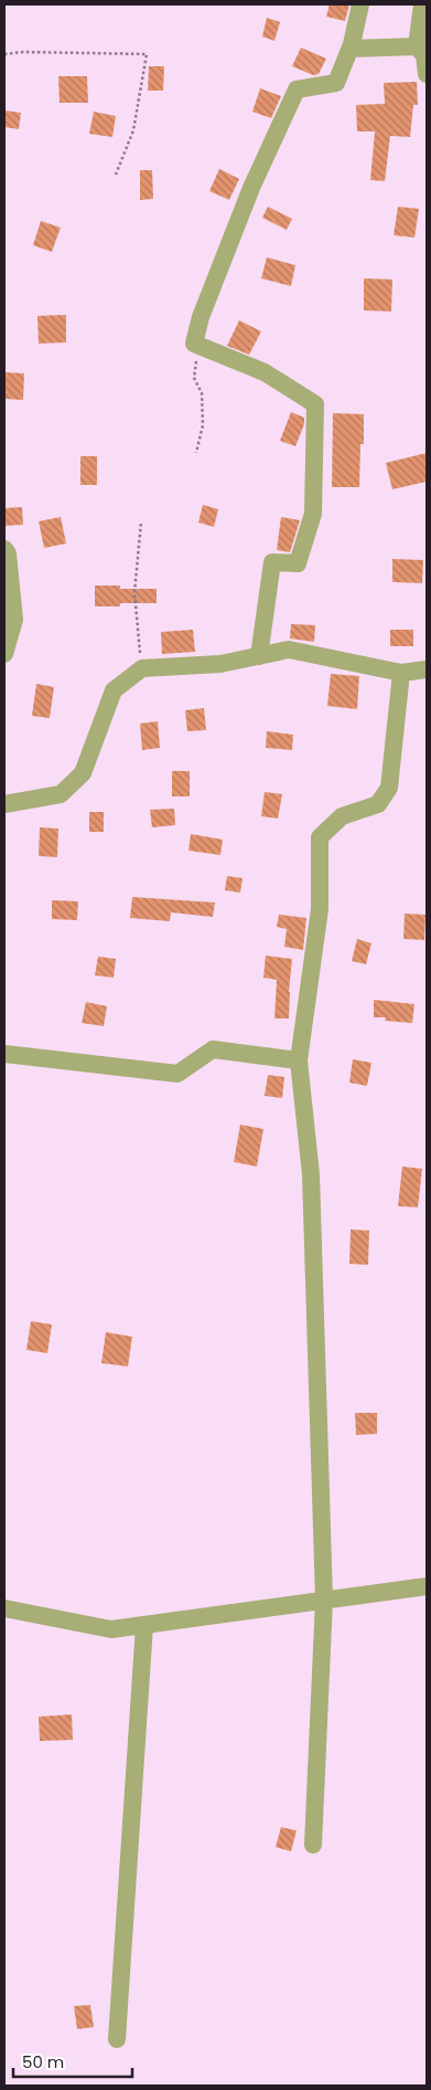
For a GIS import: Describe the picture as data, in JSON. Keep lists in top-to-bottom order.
{
  "scale_bar": "50 m"
}
